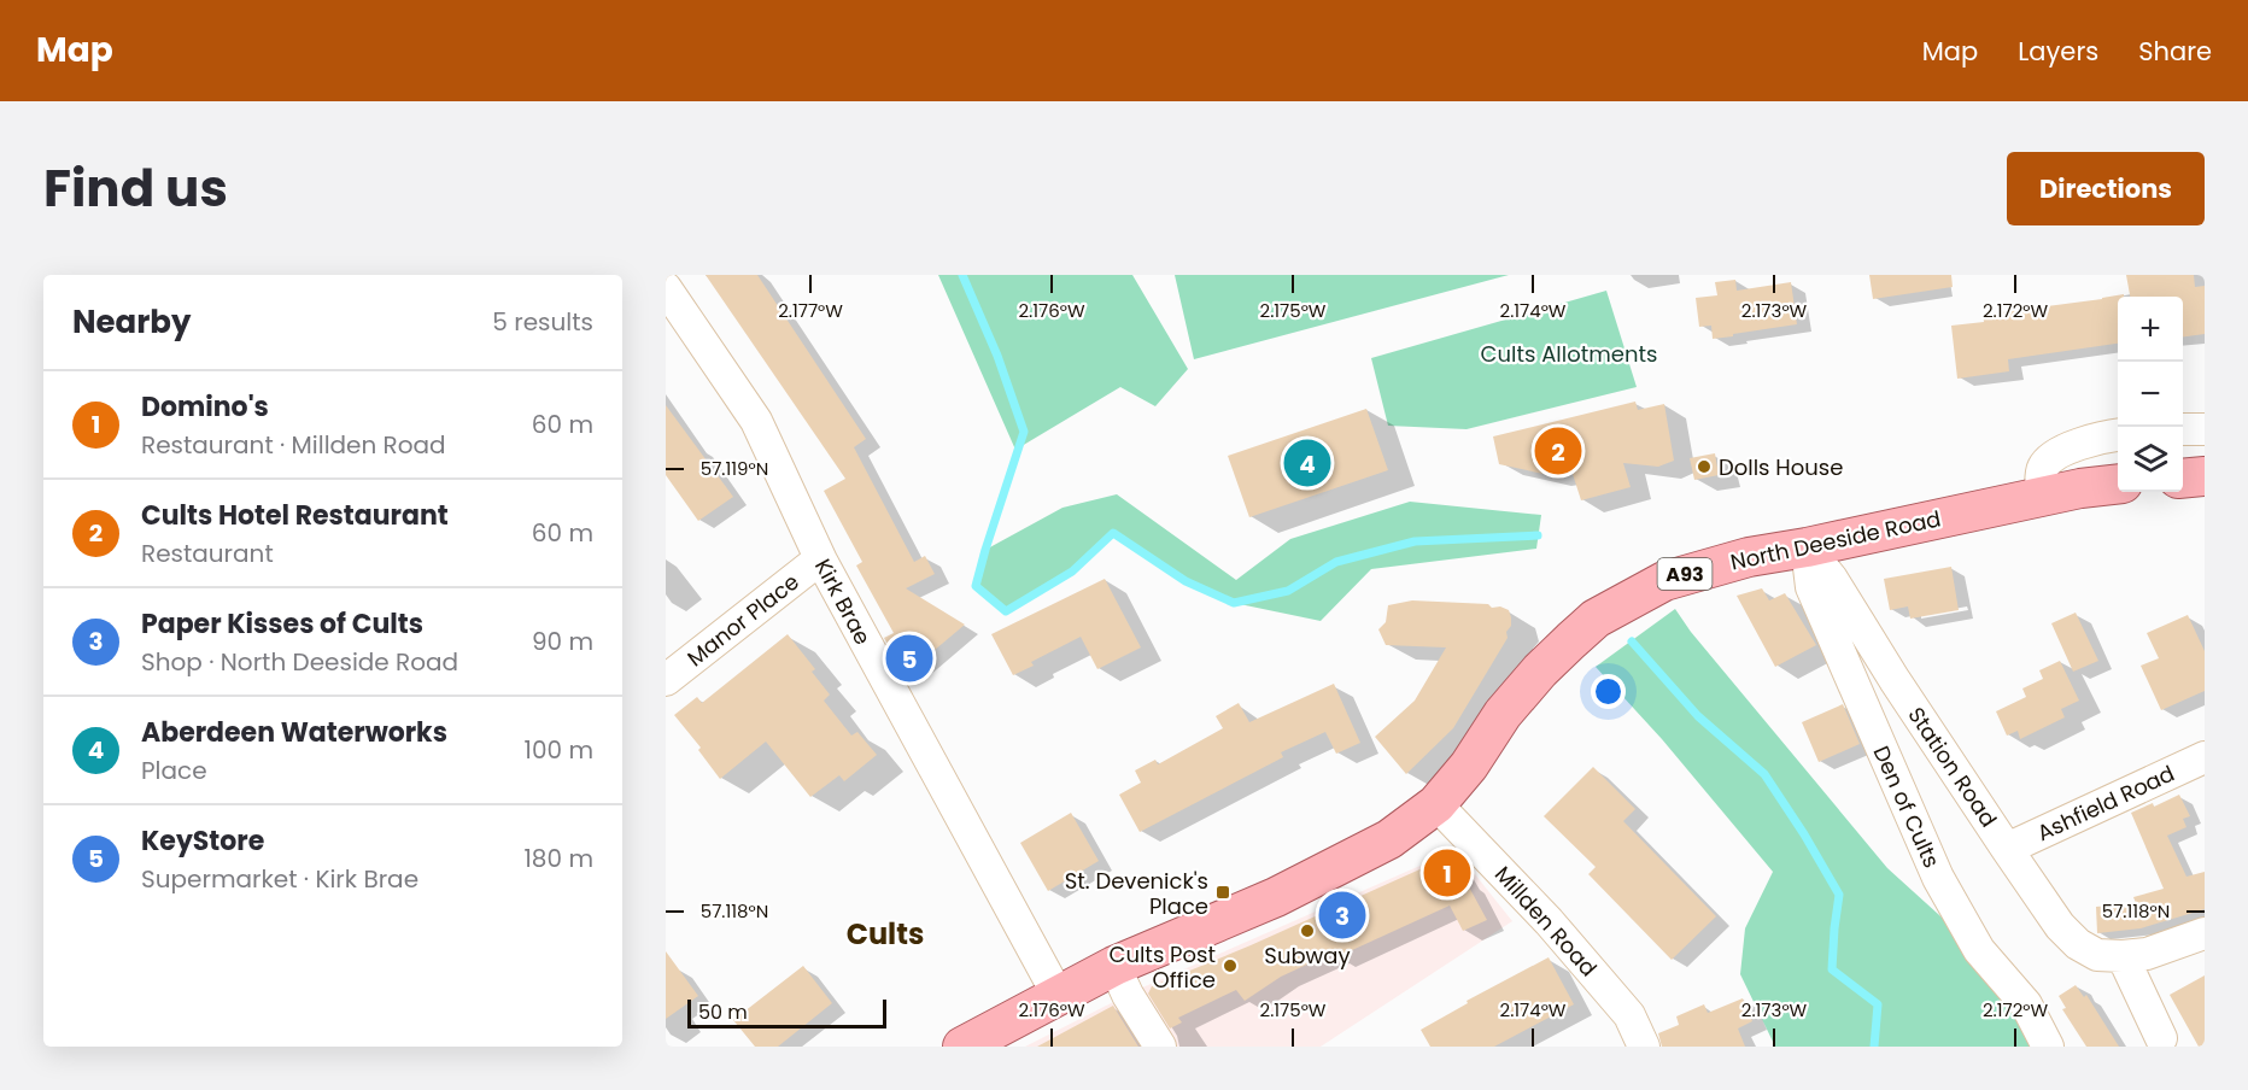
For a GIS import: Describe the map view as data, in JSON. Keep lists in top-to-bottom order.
{
  "streets": {
    "main road": ["North Deeside Road", "A93"],
    "street": [
      "Kirk Brae",
      "Manor Place",
      "Station Road",
      "Ashfield Road",
      "Den of Cults",
      "Millden Road"
    ]
  },
  "crossings": [
    ["North Deeside Road", "Kirk Brae"],
    ["North Deeside Road", "Station Road"],
    ["North Deeside Road", "Den of Cults"],
    ["North Deeside Road", "Millden Road"],
    ["Kirk Brae", "Manor Place"],
    ["Station Road", "Ashfield Road"],
    ["Station Road", "Den of Cults"]
  ],
  "districts": ["Cults"],
  "parks": ["Cults Allotments"],
  "places": {
    "other": ["Dolls House", "Subway", "Cults Post Office"],
    "transit": ["St. Devenick's Place"]
  },
  "scale_bar": "50 m",
  "page": {
    "header": "Map",
    "nav": ["Map", "Layers", "Share"],
    "title": "Find us",
    "buttons": "Directions",
    "heading": ["Nearby", "5 results"],
    "map_buttons": ["+", "−"],
    "list": [
      {
        "mark": "1",
        "name": "Domino's",
        "note": "Restaurant · Millden Road",
        "value": "60 m"
      },
      {
        "mark": "2",
        "name": "Cults Hotel Restaurant",
        "note": "Restaurant",
        "value": "60 m"
      },
      {
        "mark": "3",
        "name": "Paper Kisses of Cults",
        "note": "Shop · North Deeside Road",
        "value": "90 m"
      },
      {
        "mark": "4",
        "name": "Aberdeen Waterworks",
        "note": "Place",
        "value": "100 m"
      },
      {
        "mark": "5",
        "name": "KeyStore",
        "note": "Supermarket · Kirk Brae",
        "value": "180 m"
      }
    ],
    "pins": [
      "2",
      "4",
      "5",
      "1",
      "3"
    ],
    "scale": "50 m"
  },
  "coordinates": [
    "2.177°W",
    "2.176°W",
    "2.175°W",
    "2.174°W",
    "2.173°W",
    "2.172°W",
    "57.119°N",
    "57.118°N"
  ]
}
